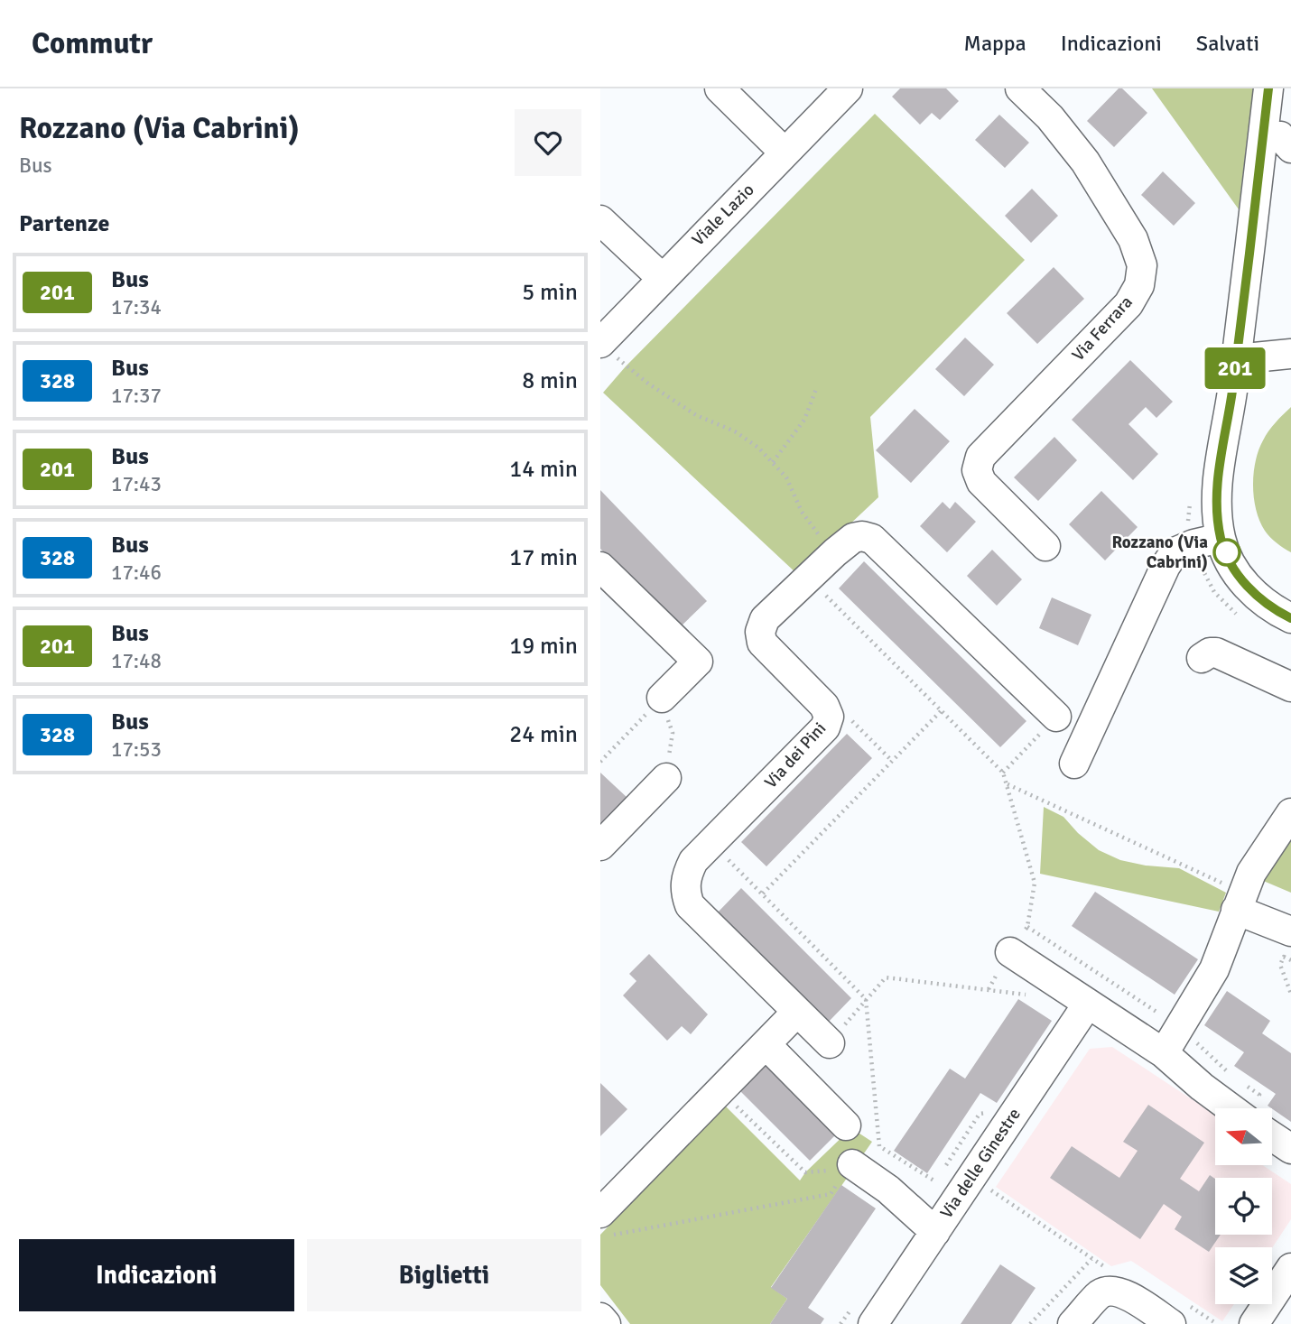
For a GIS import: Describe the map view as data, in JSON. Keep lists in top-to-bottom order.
{
  "streets": {
    "street": [
      "Viale Lazio",
      "Via Ferrara",
      "Via dei Pini",
      "Via delle Ginestre"
    ]
  },
  "places": ["Rozzano (Via Cabrini)"],
  "lines": ["bus line 201"],
  "north": "left",
  "page": {
    "header": "Commutr",
    "nav": ["Mappa", "Indicazioni", "Salvati"],
    "heading": [
      ["Rozzano (Via Cabrini)", "Bus"],
      "Partenze"
    ],
    "on_map": "201",
    "list": [
      {
        "mark": "201",
        "name": "Bus",
        "note": "17:34",
        "value": "5 min"
      },
      {
        "mark": "328",
        "name": "Bus",
        "note": "17:37",
        "value": "8 min"
      },
      {
        "mark": "201",
        "name": "Bus",
        "note": "17:43",
        "value": "14 min"
      },
      {
        "mark": "328",
        "name": "Bus",
        "note": "17:46",
        "value": "17 min"
      },
      {
        "mark": "201",
        "name": "Bus",
        "note": "17:48",
        "value": "19 min"
      },
      {
        "mark": "328",
        "name": "Bus",
        "note": "17:53",
        "value": "24 min"
      }
    ],
    "buttons": ["Indicazioni", "Biglietti"]
  }
}
